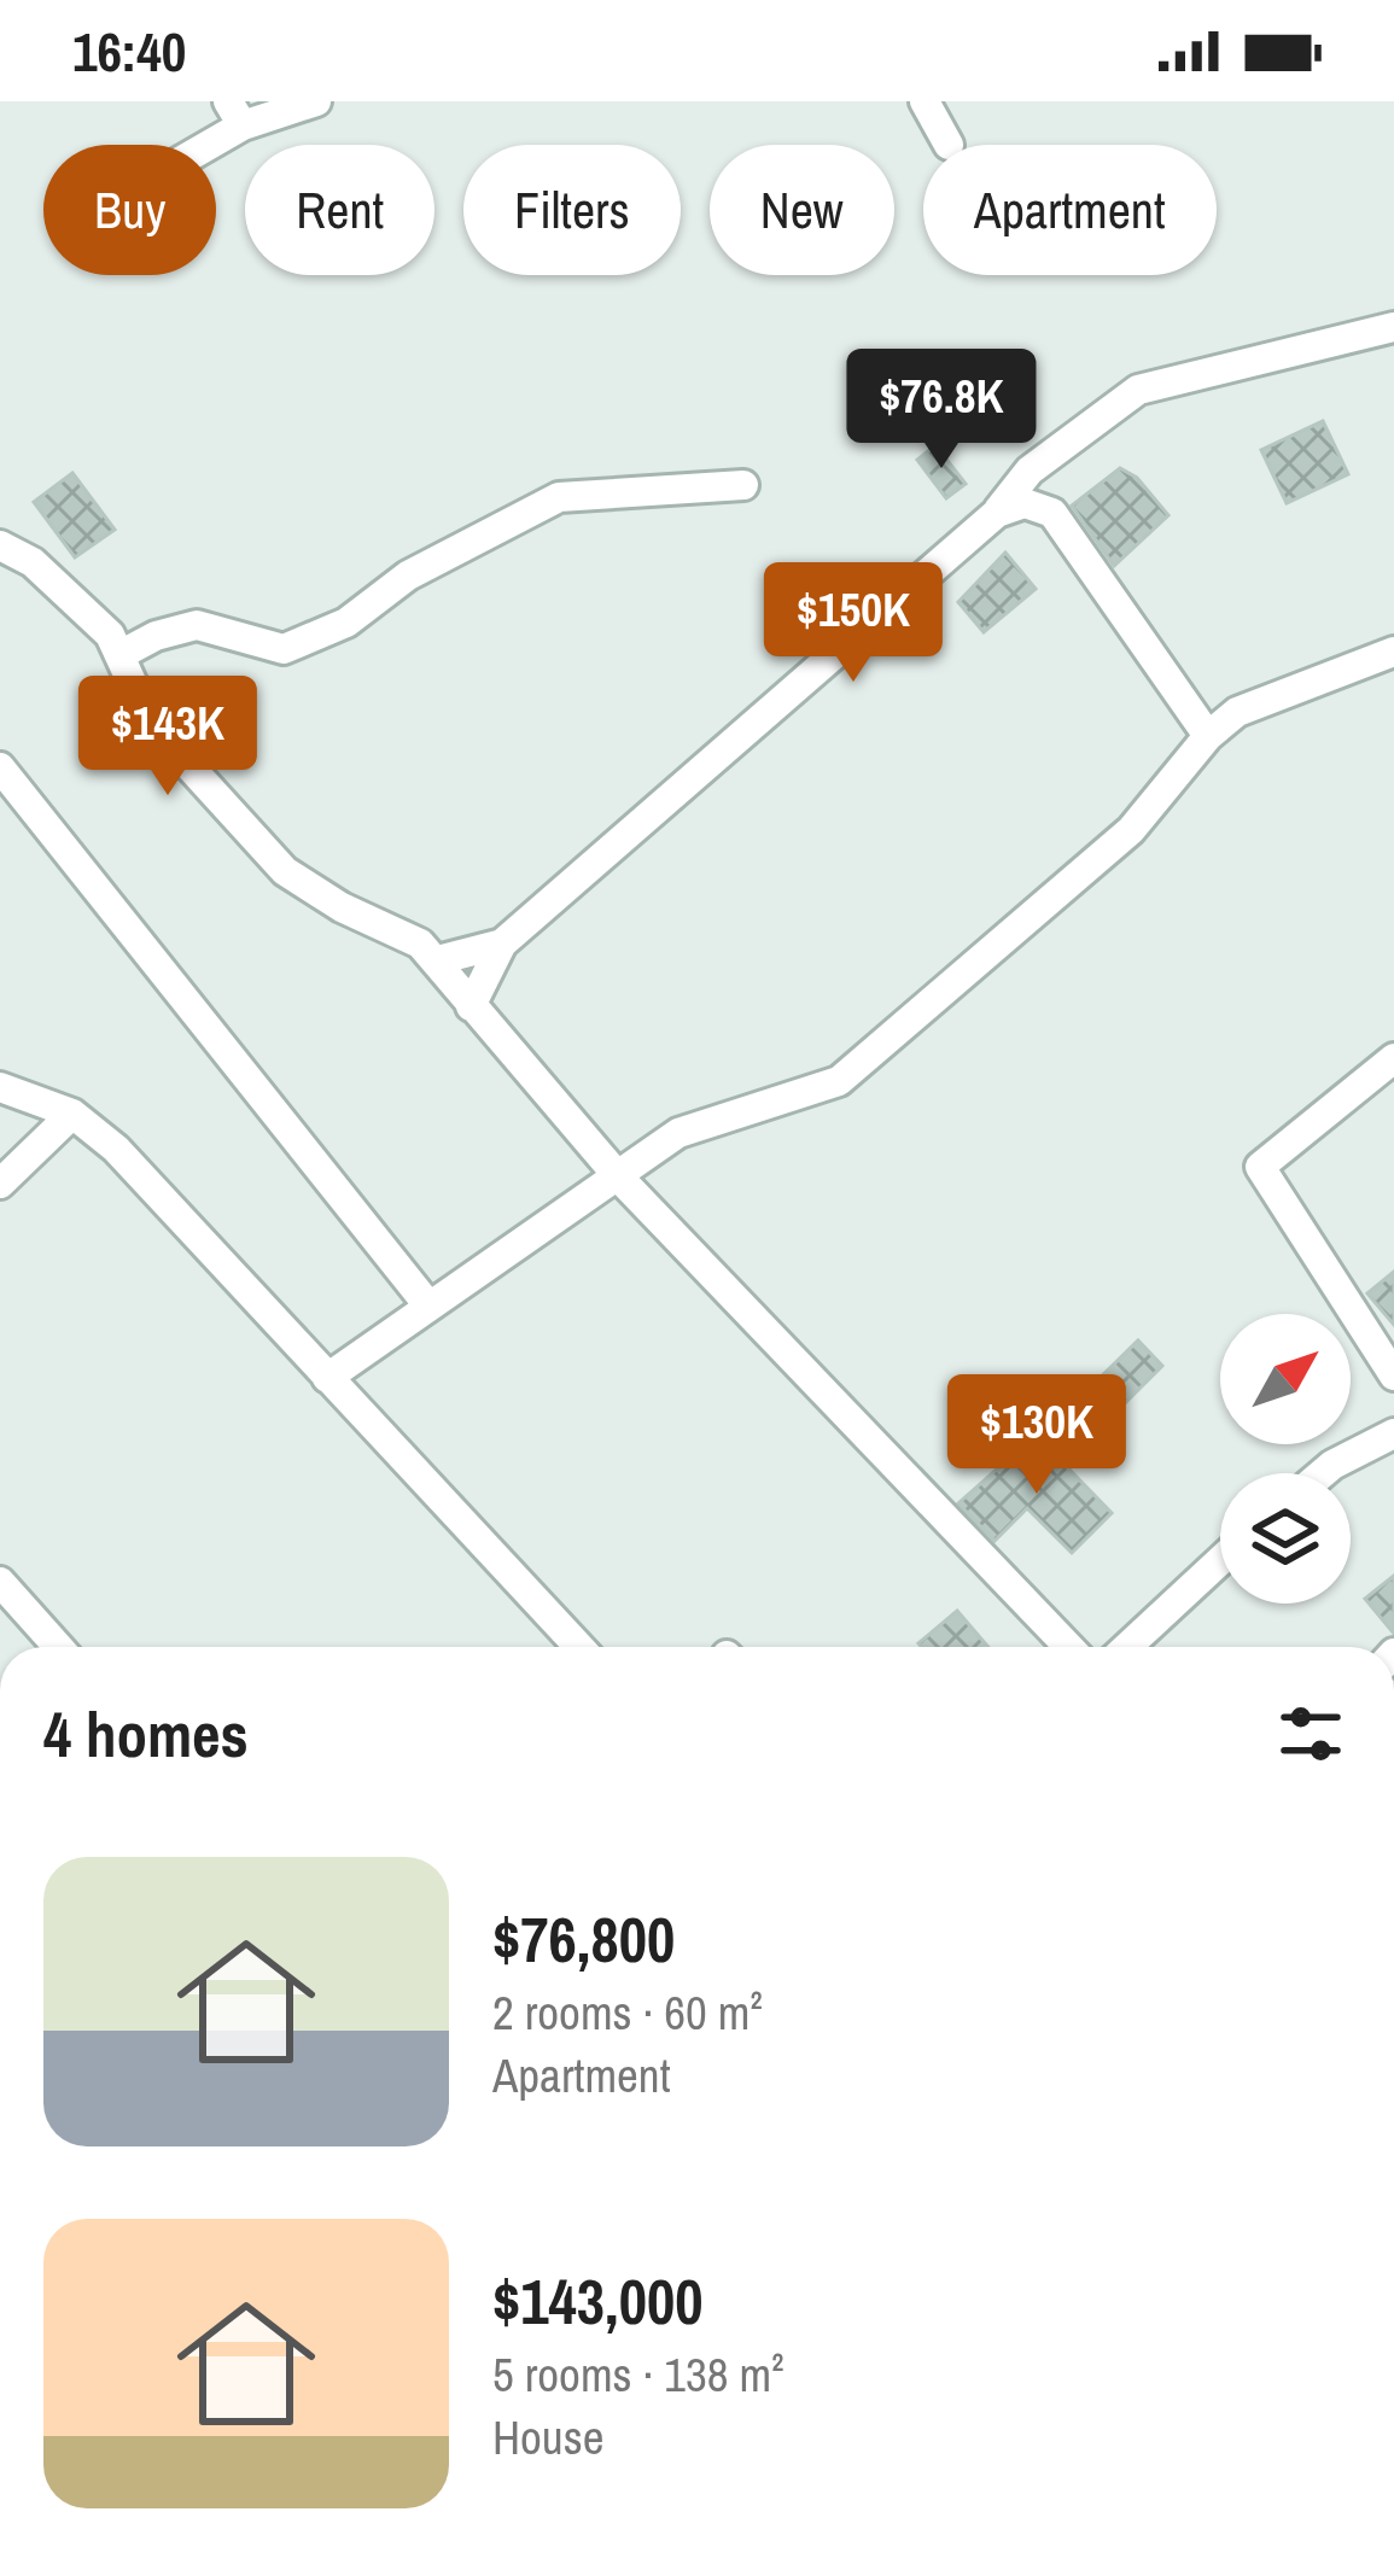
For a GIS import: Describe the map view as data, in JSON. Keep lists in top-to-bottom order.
{
  "north": "top right",
  "page": {
    "status": "16:40",
    "chip": [
      "Buy",
      "Rent",
      "Filters",
      "New",
      "Apartment"
    ],
    "price": [
      "$76.8K",
      "$150K",
      "$143K",
      "$130K"
    ],
    "heading": "4 homes",
    "list": [
      {
        "name": "$76,800",
        "note": "2 rooms · 60 m² · Apartment"
      },
      {
        "name": "$143,000",
        "note": "5 rooms · 138 m² · House"
      }
    ]
  }
}
